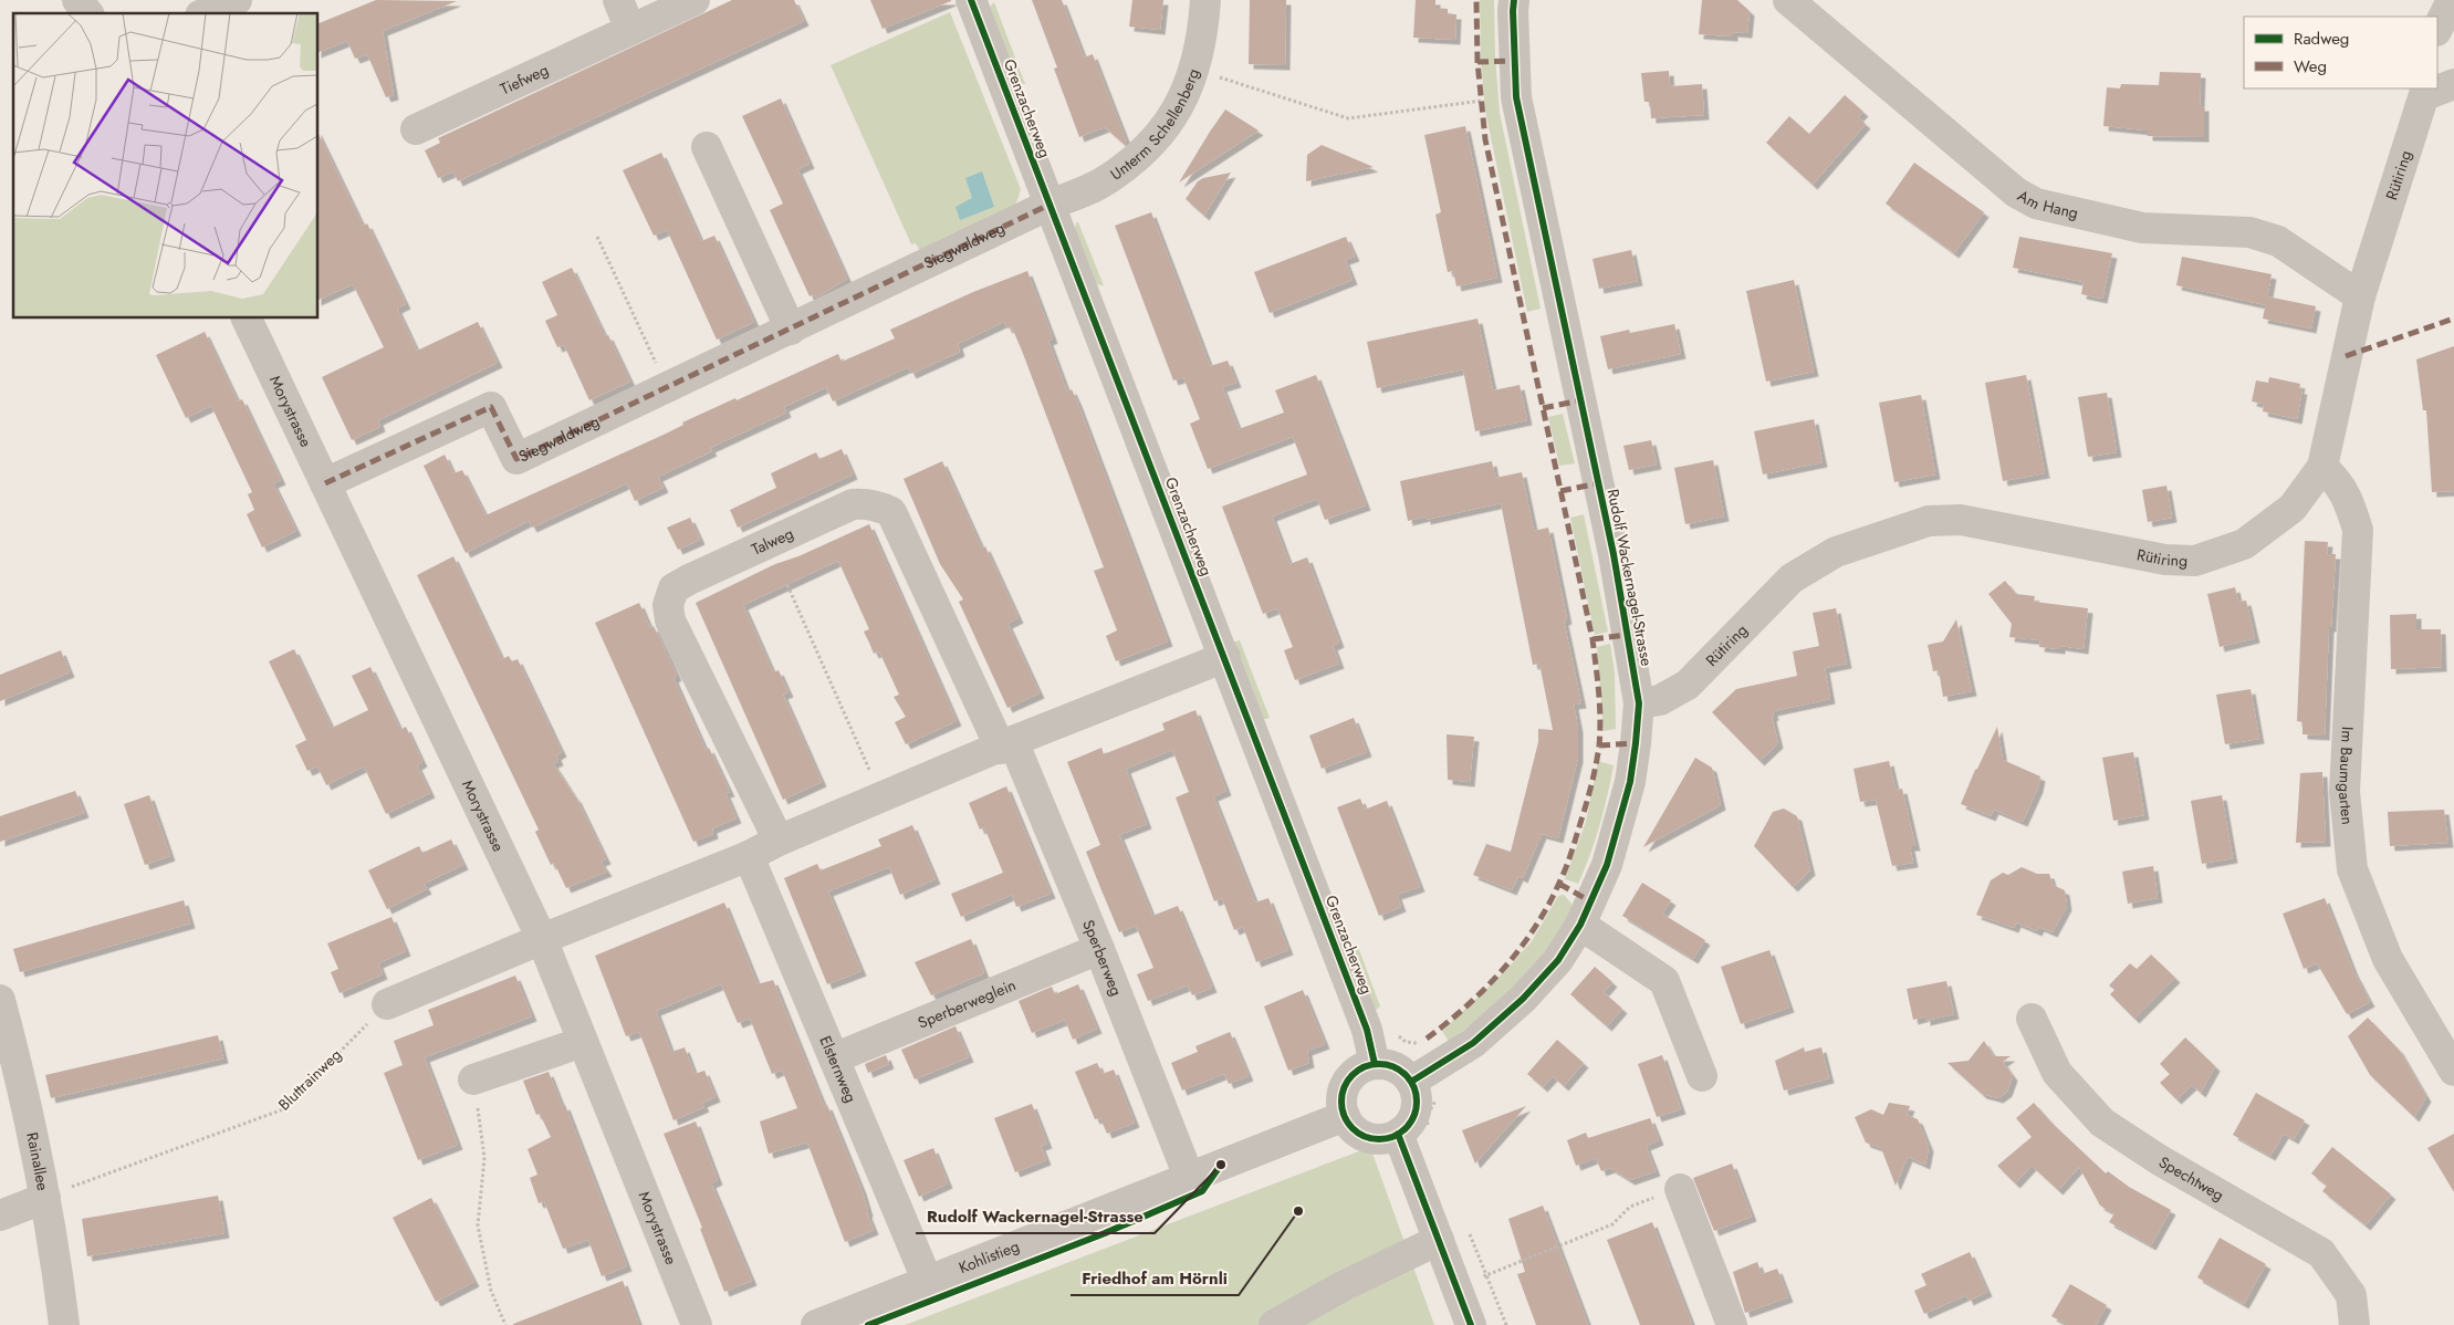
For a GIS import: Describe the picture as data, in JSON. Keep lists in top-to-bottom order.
{
  "streets": {
    "street": [
      "Tiefweg",
      "Grenzacherweg",
      "Unterm Schellenberg",
      "Rütiring",
      "Am Hang",
      "Siegwaldweg",
      "Morystrasse",
      "Talweg",
      "Rudolf Wackernagel-Strasse",
      "Im Baumgarten",
      "Sperberweg",
      "Sperberweglein",
      "Elsternweg",
      "Rainallee",
      "Spechtweg",
      "Kohlistieg"
    ],
    "path": ["Bluttrainweg"]
  },
  "crossings": [
    ["Grenzacherweg", "Unterm Schellenberg"],
    ["Grenzacherweg", "Siegwaldweg"],
    ["Grenzacherweg", "Rudolf Wackernagel-Strasse"],
    ["Grenzacherweg", "Kohlistieg"],
    ["Unterm Schellenberg", "Siegwaldweg"],
    ["Rütiring", "Am Hang"],
    ["Rütiring", "Rudolf Wackernagel-Strasse"],
    ["Rütiring", "Im Baumgarten"],
    ["Siegwaldweg", "Morystrasse"],
    ["Talweg", "Sperberweg"],
    ["Rudolf Wackernagel-Strasse", "Kohlistieg"],
    ["Sperberweg", "Sperberweglein"],
    ["Sperberweg", "Kohlistieg"],
    ["Sperberweglein", "Elsternweg"],
    ["Elsternweg", "Kohlistieg"],
    ["Bluttrainweg", "Rainallee"]
  ],
  "places": ["Rudolf Wackernagel-Strasse", "Friedhof am Hörnli"],
  "legend": ["Radweg", "Weg"]
}
